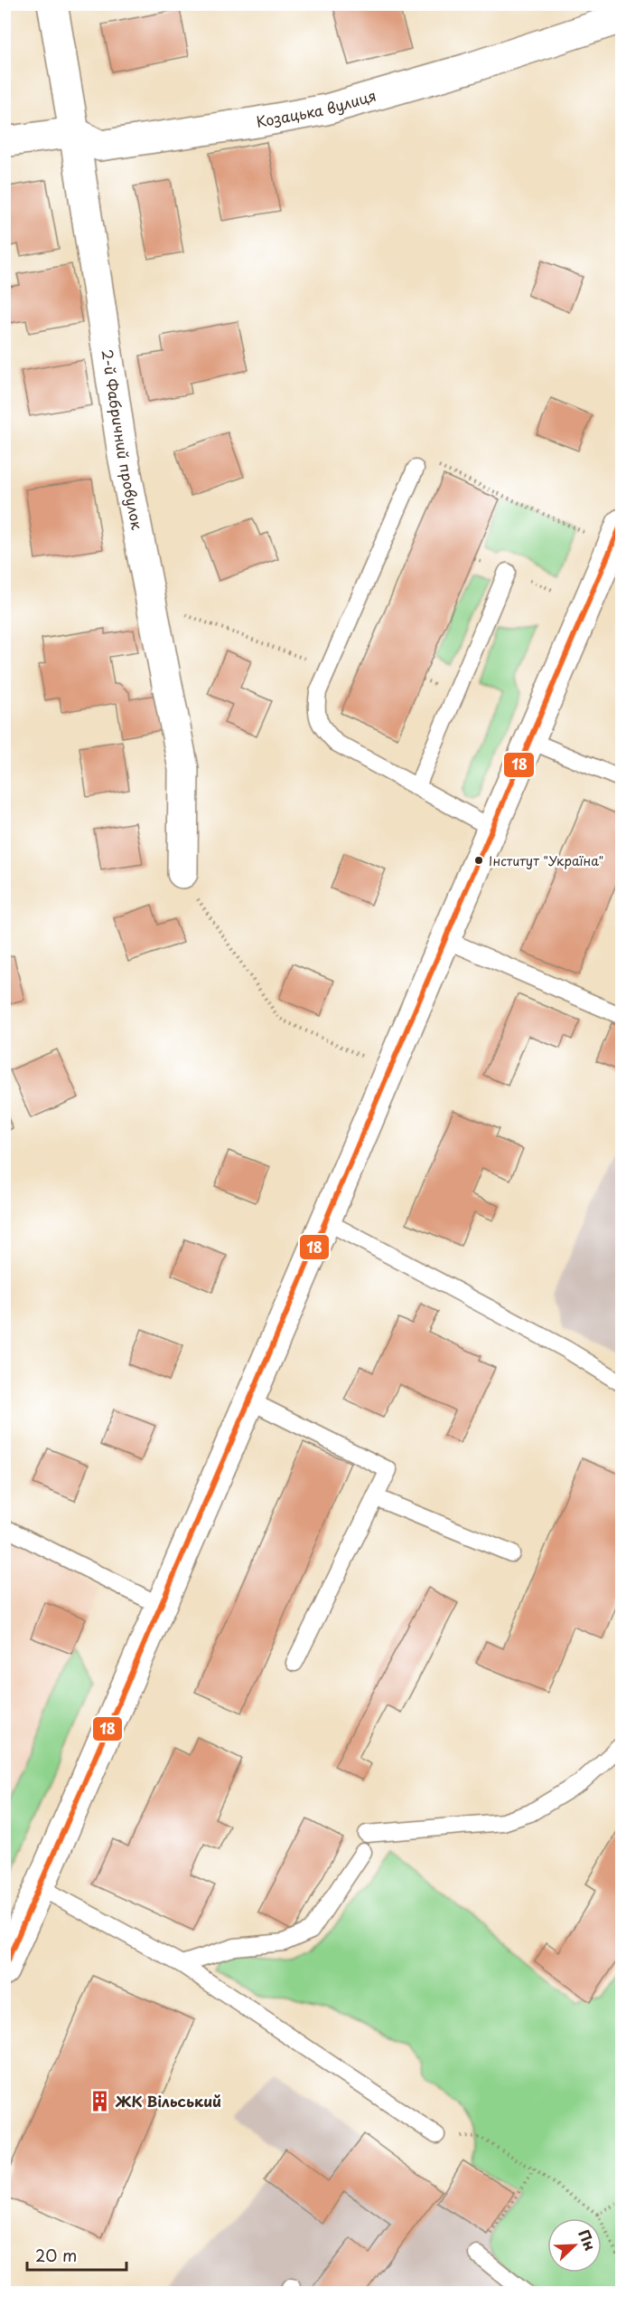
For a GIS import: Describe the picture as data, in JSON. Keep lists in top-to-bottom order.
{
  "streets": {
    "street": ["Козацька вулиця", "2-й Фабричний провулок"]
  },
  "crossings": [
    ["Козацька вулиця", "2-й Фабричний провулок"]
  ],
  "places": {
    "other": ["Інститут \"Україна\""],
    "building": ["ЖК Вільський"]
  },
  "lines": ["transit line 18"],
  "scale_bar": "20 m",
  "north": "top right"
}
